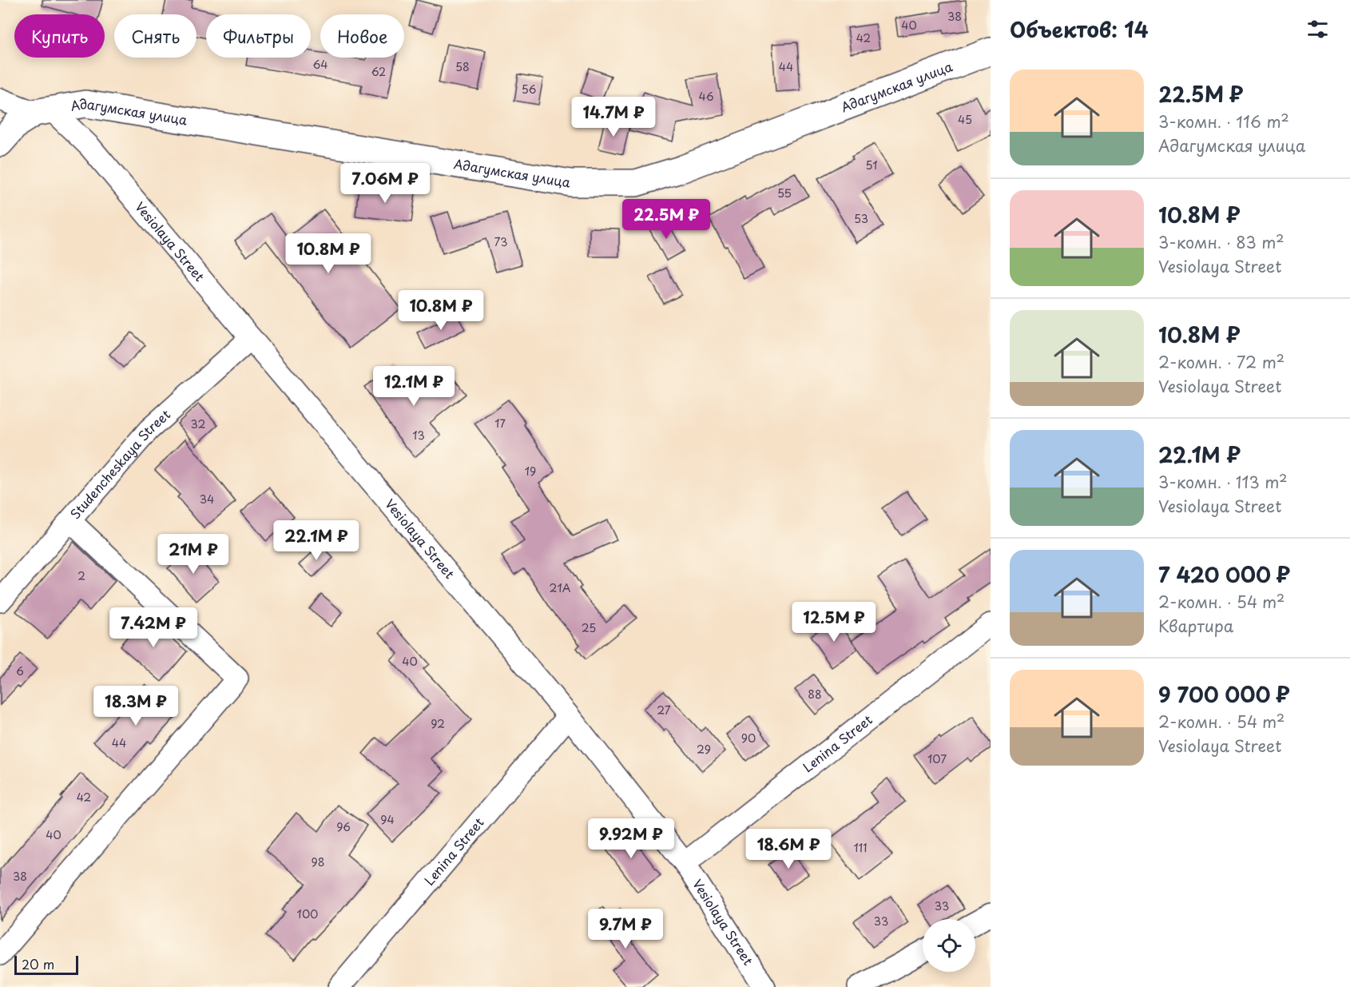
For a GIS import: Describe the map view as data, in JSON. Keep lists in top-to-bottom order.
{
  "streets": {
    "main road": ["Адагумская улица"],
    "street": ["Vesiolaya Street", "Studencheskaya Street", "Lenina Street"]
  },
  "crossings": [
    ["Адагумская улица", "Vesiolaya Street"],
    ["Vesiolaya Street", "Studencheskaya Street"],
    ["Vesiolaya Street", "Lenina Street"]
  ],
  "house_numbers": [
    "38",
    "40",
    "42",
    "64",
    "58",
    "44",
    "62",
    "56",
    "46",
    "45",
    "51",
    "55",
    "53",
    "73",
    "17",
    "32",
    "13",
    "19",
    "34",
    "2",
    "21А",
    "25",
    "40",
    "6",
    "88",
    "27",
    "92",
    "90",
    "44",
    "29",
    "107",
    "42",
    "94",
    "96",
    "40",
    "111",
    "98",
    "38",
    "33",
    "100",
    "33"
  ],
  "scale_bar": "20 m",
  "page": {
    "heading": "Объектов: 14",
    "chip": [
      "Купить",
      "Снять",
      "Фильтры",
      "Новое"
    ],
    "list": [
      {
        "name": "22.5M ₽",
        "note": "3-комн. · 116 m² · Адагумская улица"
      },
      {
        "name": "10.8M ₽",
        "note": "3-комн. · 83 m² · Vesiolaya Street"
      },
      {
        "name": "10.8M ₽",
        "note": "2-комн. · 72 m² · Vesiolaya Street"
      },
      {
        "name": "22.1M ₽",
        "note": "3-комн. · 113 m² · Vesiolaya Street"
      },
      {
        "name": "7 420 000 ₽",
        "note": "2-комн. · 54 m² · Квартира"
      },
      {
        "name": "9 700 000 ₽",
        "note": "2-комн. · 54 m² · Vesiolaya Street"
      }
    ],
    "price": [
      "14.7M ₽",
      "7.06M ₽",
      "22.5M ₽",
      "10.8M ₽",
      "10.8M ₽",
      "12.1M ₽",
      "22.1M ₽",
      "21M ₽",
      "12.5M ₽",
      "7.42M ₽",
      "18.3M ₽",
      "9.92M ₽",
      "18.6M ₽",
      "9.7M ₽"
    ],
    "scale": "20 m"
  }
}
